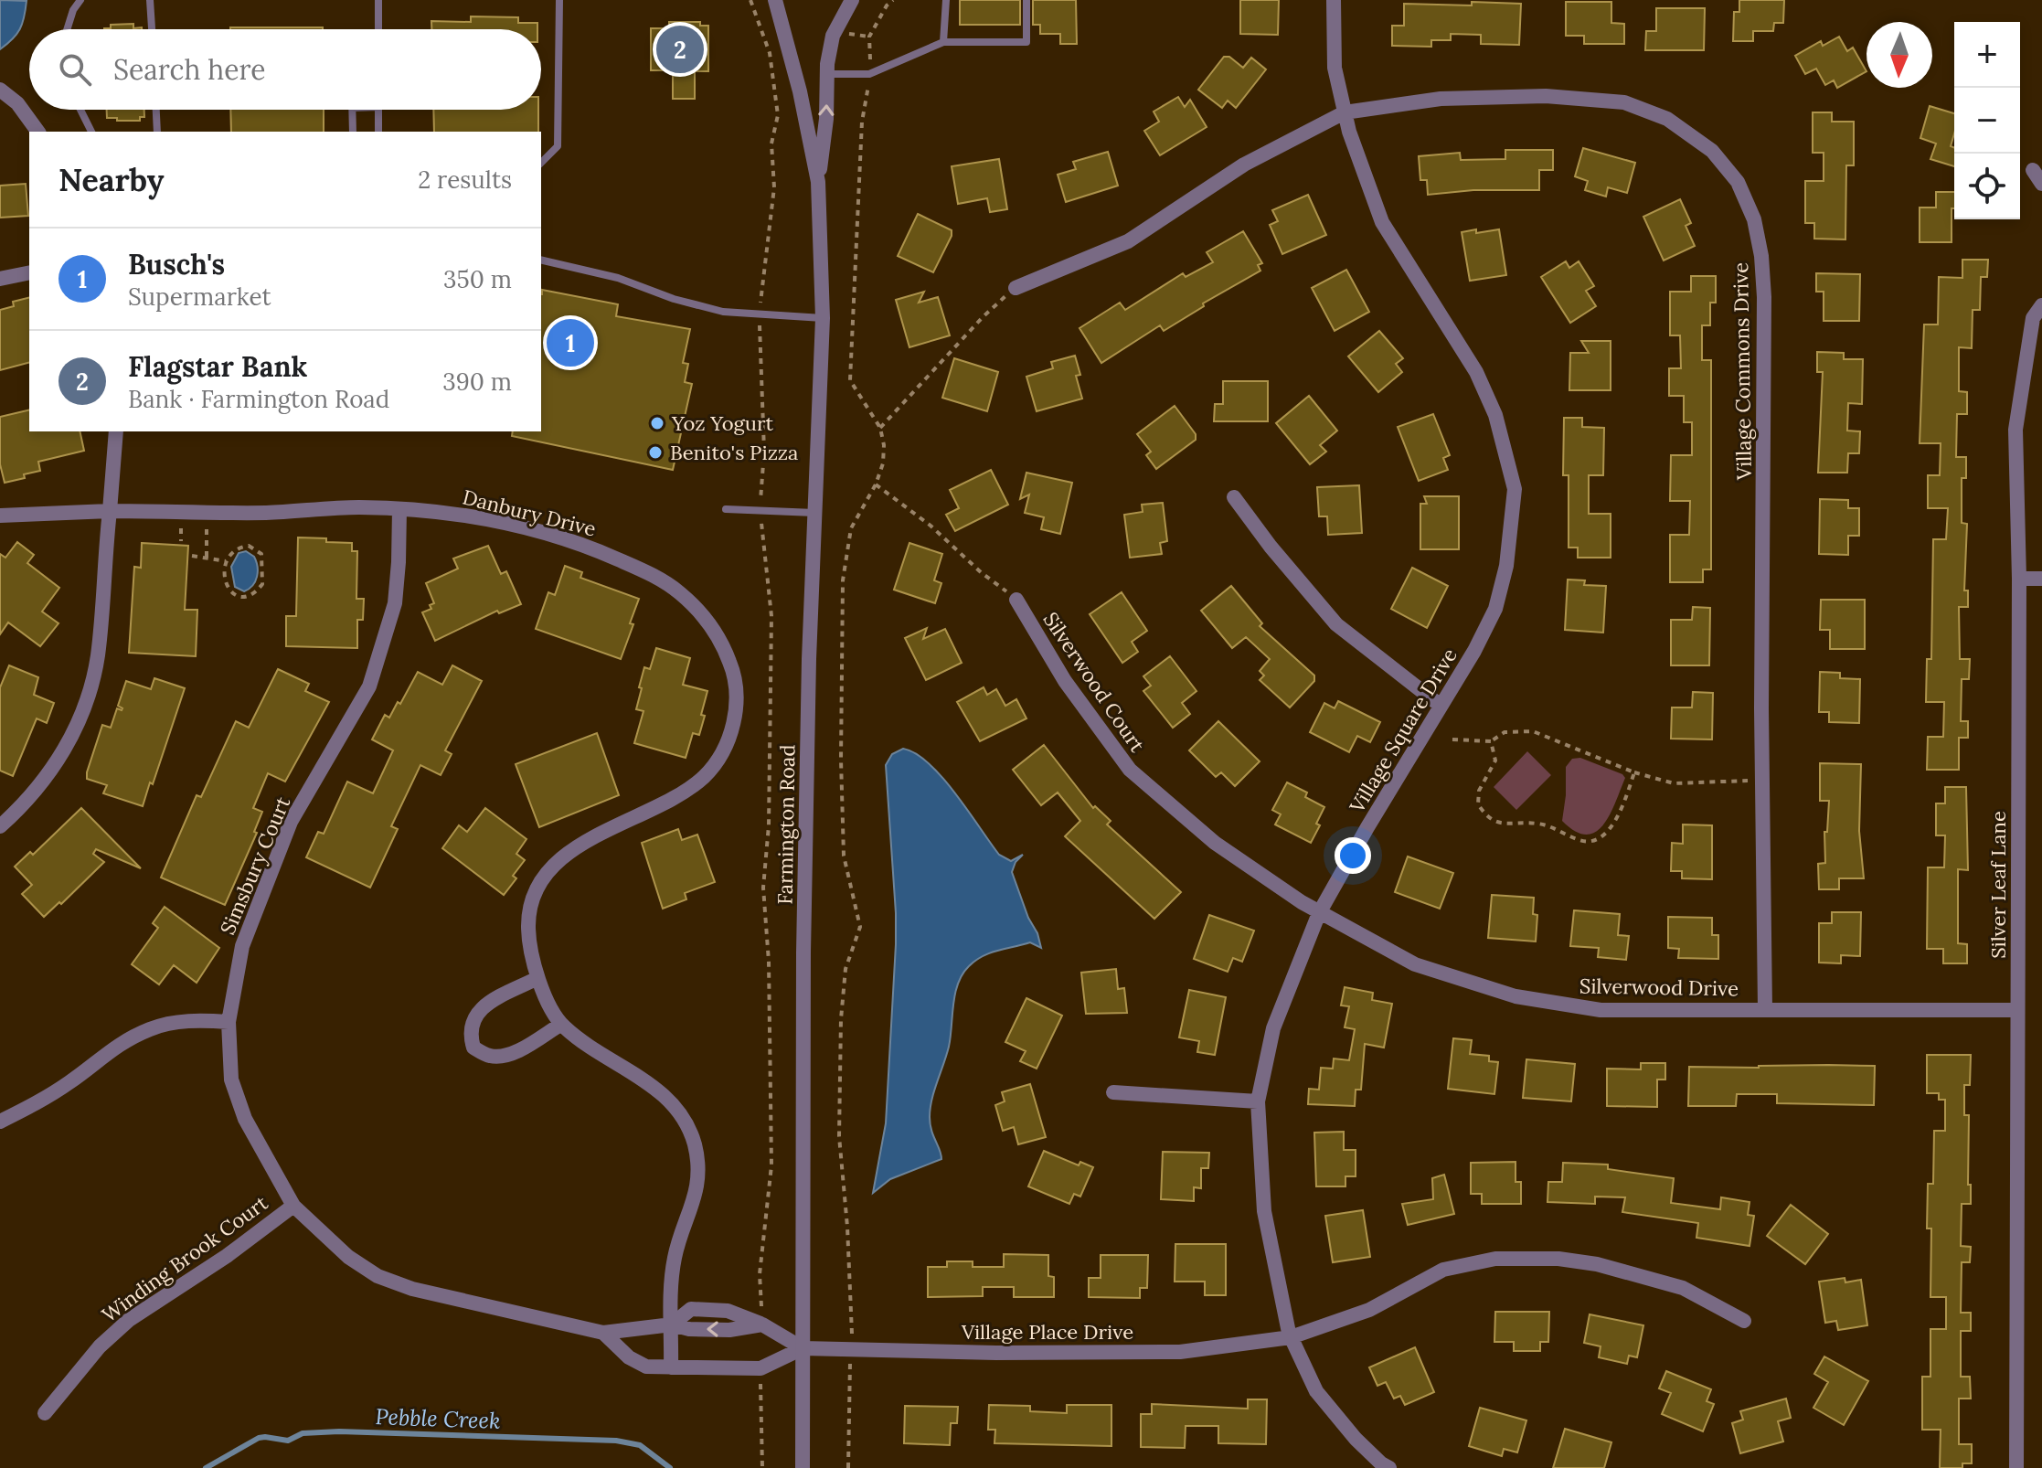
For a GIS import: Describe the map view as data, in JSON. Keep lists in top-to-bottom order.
{
  "streets": {
    "street": [
      "Village Commons Drive",
      "Danbury Drive",
      "Silverwood Court",
      "Village Square Drive",
      "Farmington Road",
      "Simsbury Court",
      "Silver Leaf Lane",
      "Silverwood Drive",
      "Winding Brook Court",
      "Village Place Drive"
    ]
  },
  "crossings": [
    ["Village Commons Drive", "Village Square Drive"],
    ["Village Commons Drive", "Silverwood Drive"],
    ["Danbury Drive", "Simsbury Court"],
    ["Silverwood Court", "Village Square Drive"],
    ["Silverwood Court", "Silverwood Drive"],
    ["Village Square Drive", "Silverwood Drive"],
    ["Village Square Drive", "Village Place Drive"],
    ["Farmington Road", "Simsbury Court"],
    ["Farmington Road", "Village Place Drive"],
    ["Simsbury Court", "Winding Brook Court"],
    ["Simsbury Court", "Village Place Drive"],
    ["Silver Leaf Lane", "Silverwood Drive"]
  ],
  "water": ["Pebble Creek"],
  "places": ["Yoz Yogurt", "Benito's Pizza"],
  "north": "bottom",
  "page": {
    "map_buttons": ["+", "−"],
    "pins": ["2", "1"],
    "search": "Search here",
    "heading": ["Nearby", "2 results"],
    "list": [
      {
        "mark": "1",
        "name": "Busch's",
        "note": "Supermarket",
        "value": "350 m"
      },
      {
        "mark": "2",
        "name": "Flagstar Bank",
        "note": "Bank · Farmington Road",
        "value": "390 m"
      }
    ]
  }
}
